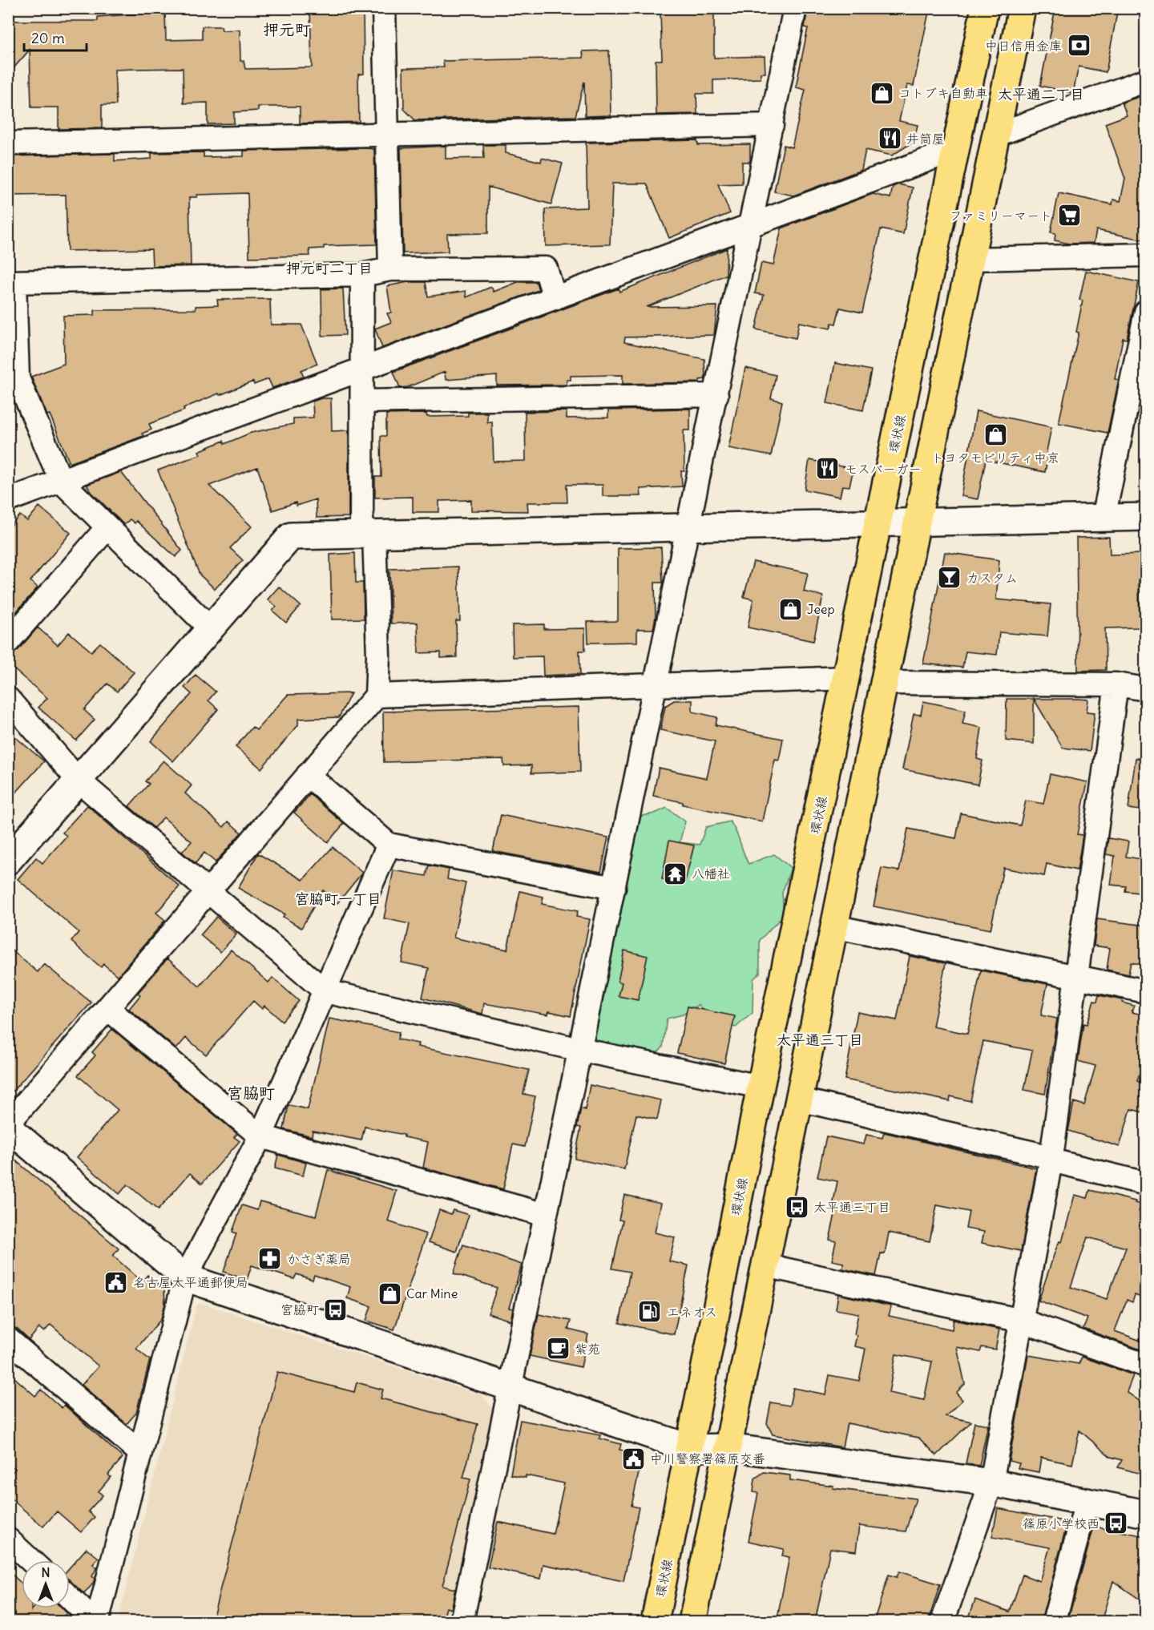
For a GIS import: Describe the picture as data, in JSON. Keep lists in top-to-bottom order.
{
  "streets": {
    "main road": ["環状線"]
  },
  "districts": [
    "押元町",
    "太平通二丁目",
    "押元町二丁目",
    "宮脇町一丁目",
    "太平通三丁目",
    "宮脇町"
  ],
  "places": {
    "bank": ["中日信用金庫"],
    "shop": [
      "コトブキ自動車",
      "トヨタモビリティ中京",
      "Jeep",
      "Car Mine"
    ],
    "restaurant": ["井筒屋", "モスバーガー"],
    "supermarket": ["ファミリーマート"],
    "bar": ["カスタム"],
    "temple": ["八幡社"],
    "bus stop": ["太平通三丁目", "宮脇町", "篠原小学校西"],
    "pharmacy": ["かさぎ薬局"],
    "public building": ["名古屋太平通郵便局", "中川警察署篠原交番"],
    "fuel station": ["エネオス"],
    "cafe": ["紫苑"]
  },
  "scale_bar": "20 m",
  "north": "top"
}
